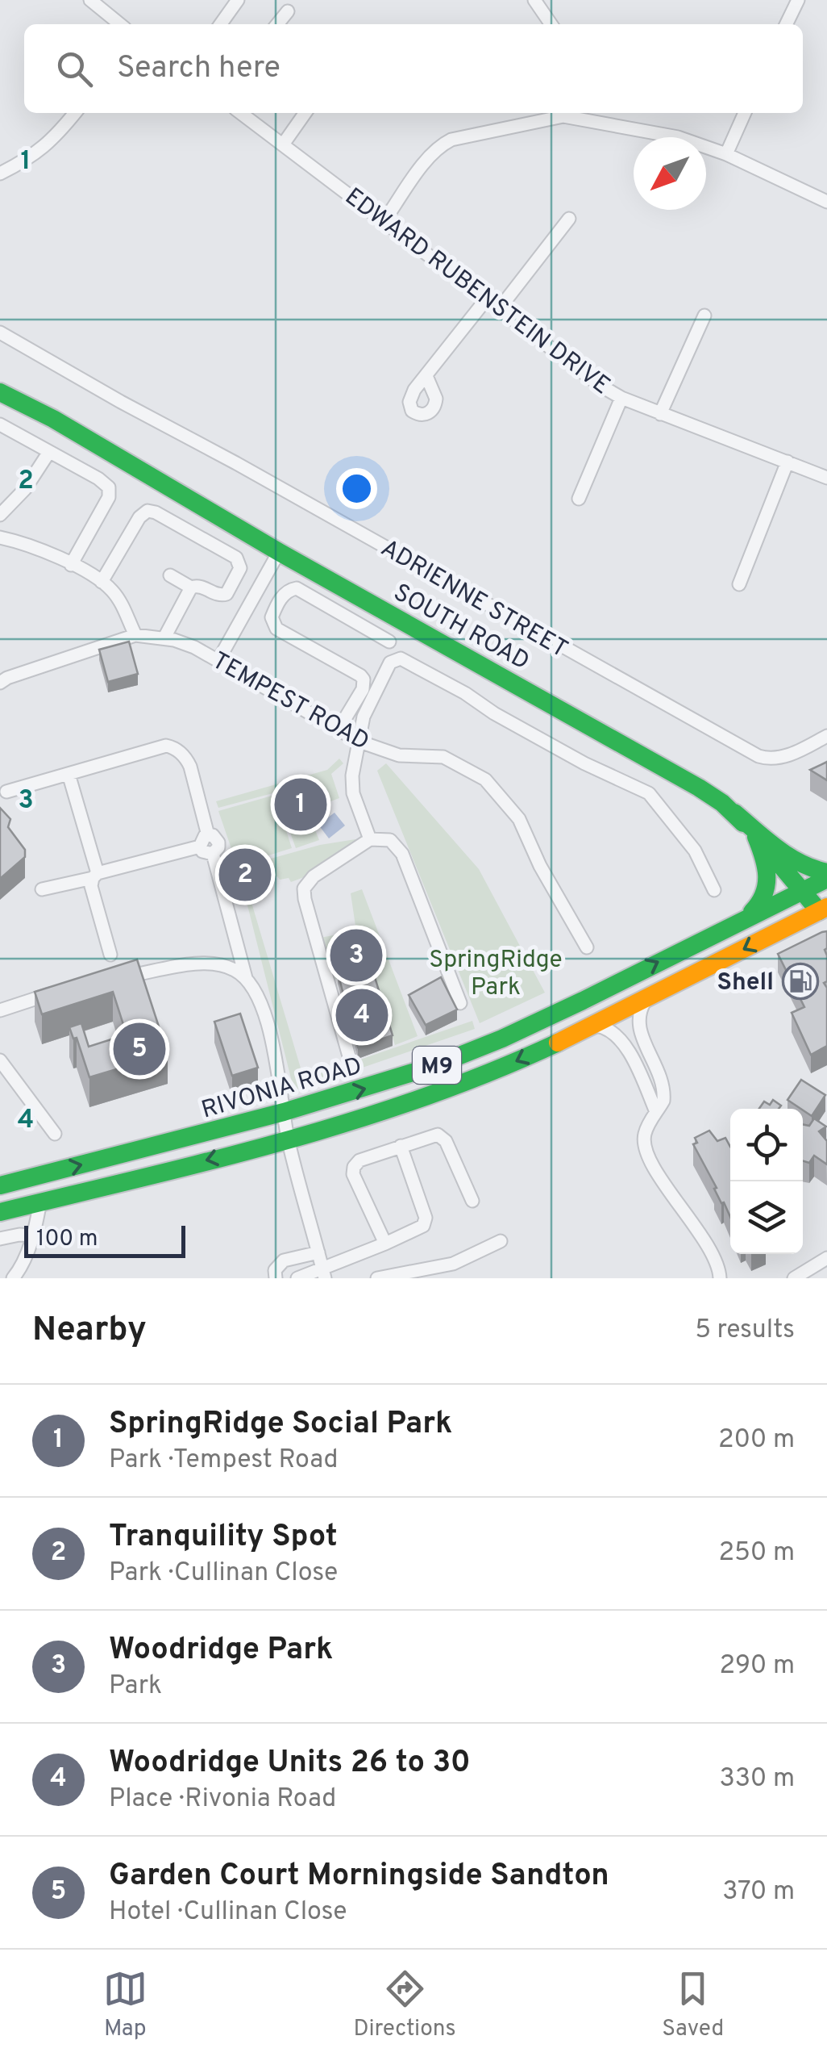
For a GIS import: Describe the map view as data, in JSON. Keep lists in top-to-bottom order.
{
  "streets": {
    "main road": ["SOUTH ROAD", "M9", "RIVONIA ROAD"],
    "street": ["EDWARD RUBENSTEIN DRIVE", "ADRIENNE STREET", "TEMPEST ROAD"]
  },
  "crossings": [
    ["SOUTH ROAD", "RIVONIA ROAD"]
  ],
  "parks": ["SpringRidge Park"],
  "places": {
    "fuel station": ["Shell"]
  },
  "scale_bar": "100 m",
  "north": "bottom left",
  "page": {
    "search": "Search here",
    "pins": [
      "1",
      "2",
      "3",
      "4",
      "5"
    ],
    "scale": "100 m",
    "heading": ["Nearby", "5 results"],
    "list": [
      {
        "mark": "1",
        "name": "SpringRidge Social Park",
        "note": "Park · Tempest Road",
        "value": "200 m"
      },
      {
        "mark": "2",
        "name": "Tranquility Spot",
        "note": "Park · Cullinan Close",
        "value": "250 m"
      },
      {
        "mark": "3",
        "name": "Woodridge Park",
        "note": "Park",
        "value": "290 m"
      },
      {
        "mark": "4",
        "name": "Woodridge Units 26 to 30",
        "note": "Place · Rivonia Road",
        "value": "330 m"
      },
      {
        "mark": "5",
        "name": "Garden Court Morningside Sandton",
        "note": "Hotel · Cullinan Close",
        "value": "370 m"
      }
    ],
    "nav": ["Map", "Directions", "Saved"]
  },
  "grid": {
    "rows": [
      "1",
      "2",
      "3",
      "4"
    ]
  }
}
